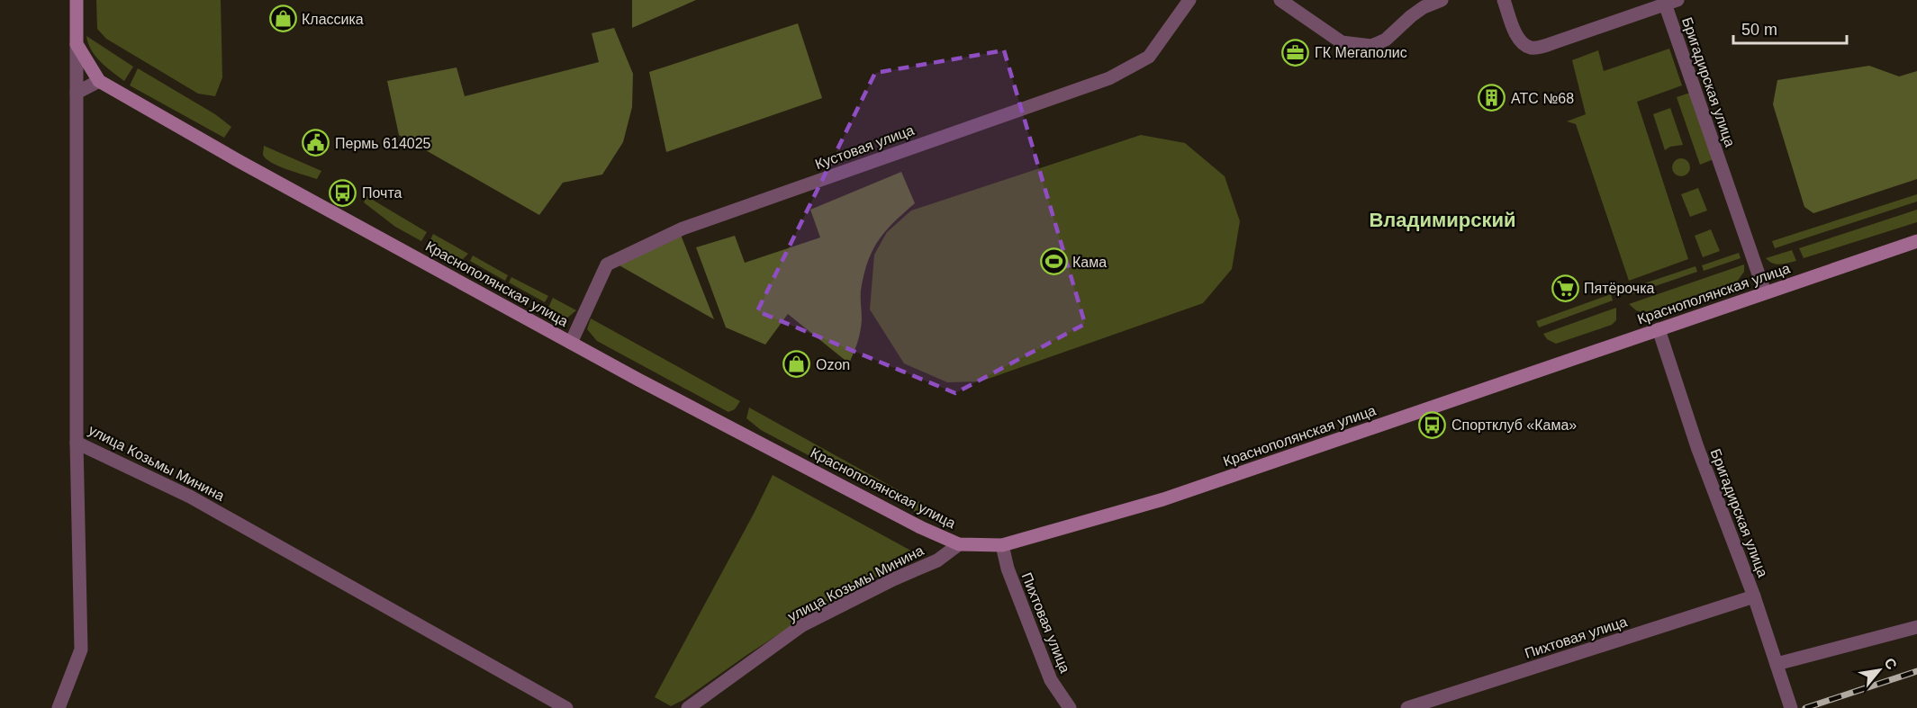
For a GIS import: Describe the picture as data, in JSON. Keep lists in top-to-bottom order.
{
  "streets": {
    "main road": ["Краснополянская улица"],
    "street": [
      "Бригадирская улица",
      "Кустовая улица",
      "улица Козьмы Минина",
      "Пихтовая улица"
    ]
  },
  "crossings": [
    ["Бригадирская улица", "Краснополянская улица"],
    ["Бригадирская улица", "Пихтовая улица"],
    ["Кустовая улица", "Краснополянская улица"],
    ["Краснополянская улица", "улица Козьмы Минина"],
    ["Краснополянская улица", "Пихтовая улица"]
  ],
  "districts": ["Владимирский"],
  "places": {
    "shop": ["Классика", "Ozon"],
    "office": ["ГК Мегаполис"],
    "building": ["АТС №68"],
    "public building": ["Пермь 614025"],
    "bus stop": ["Почта", "Спортклуб «Кама»"],
    "sports": ["Кама"],
    "supermarket": ["Пятёрочка"]
  },
  "scale_bar": "50 m",
  "north": "top right"
}
